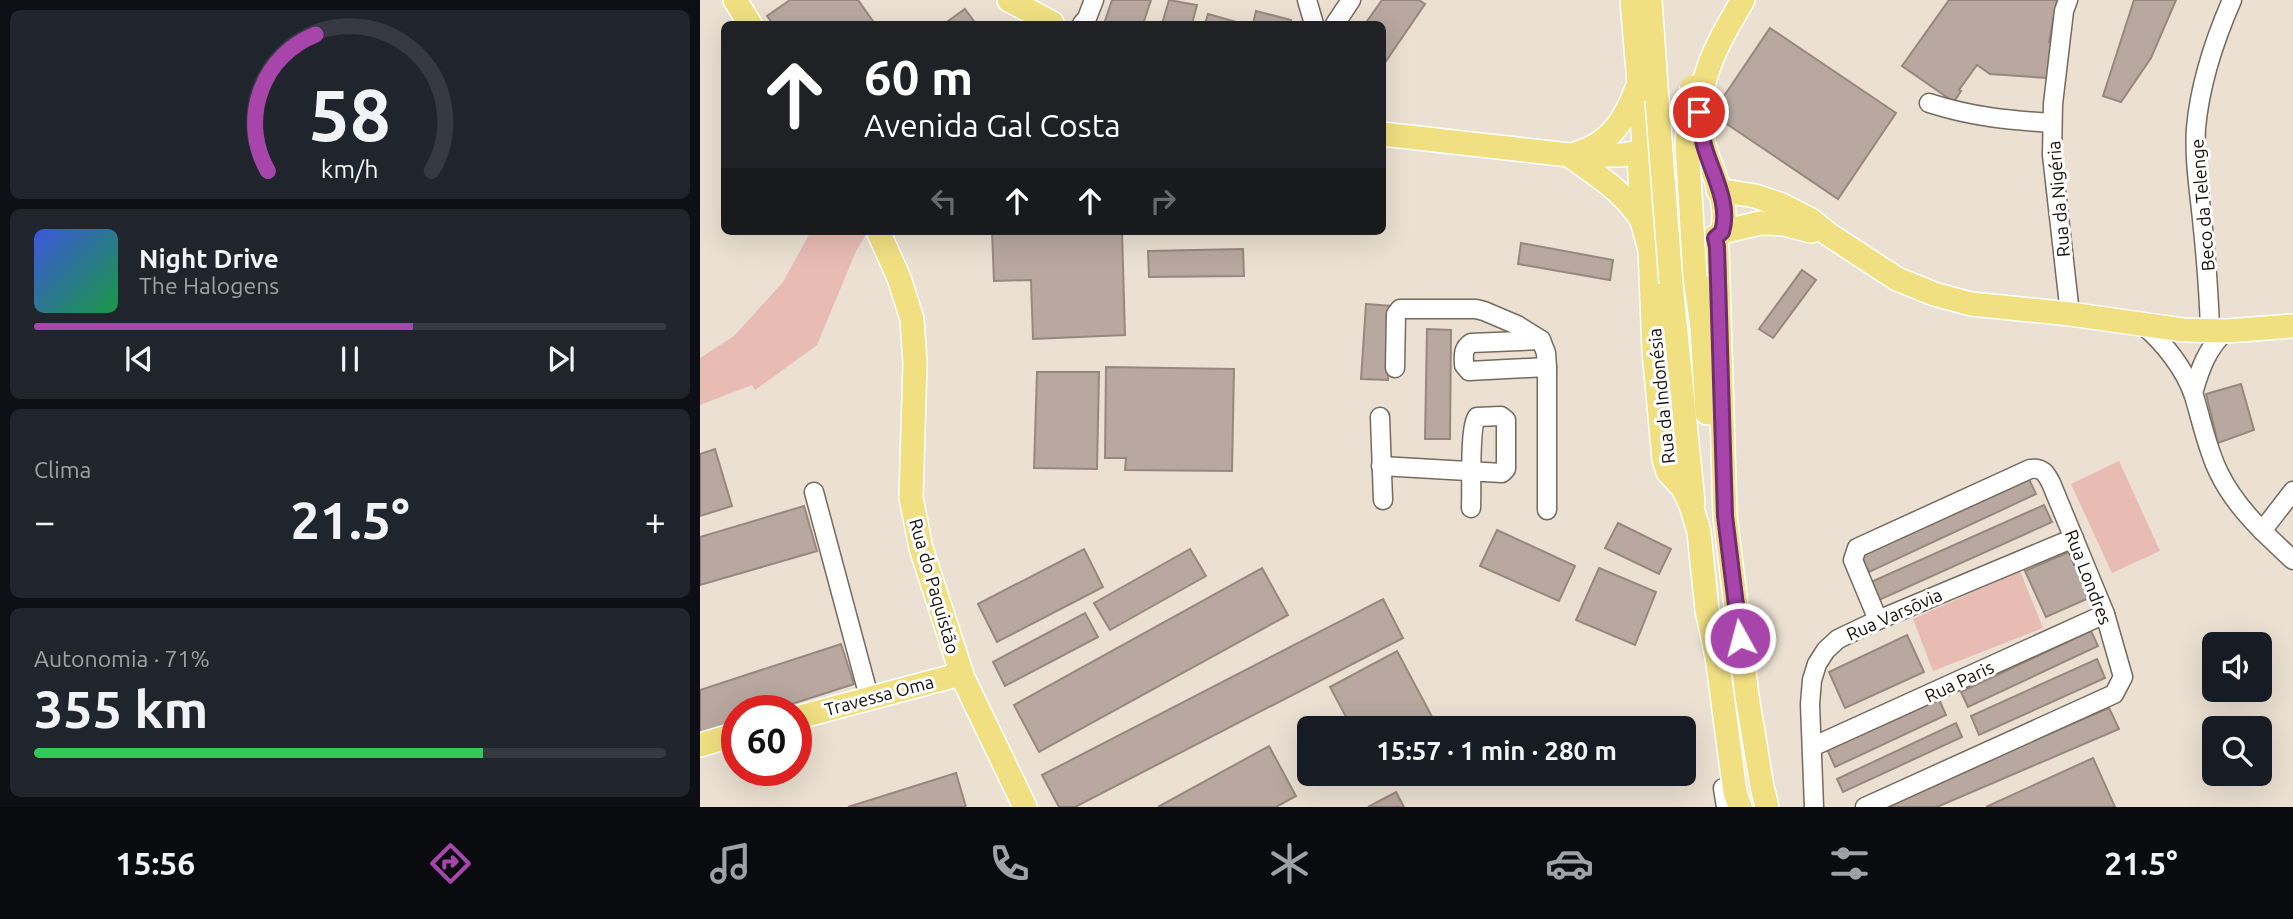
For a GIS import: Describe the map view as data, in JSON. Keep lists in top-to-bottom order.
{
  "streets": {
    "main road": ["Rua da Indonésia", "Rua do Paquistão", "Travessa Oma"],
    "street": [
      "Rua da Nigéria",
      "Beco da Telenge",
      "Rua Londres",
      "Rua Varsōvia",
      "Rua Paris"
    ]
  },
  "crossings": [
    ["Rua Londres", "Rua Varsōvia"],
    ["Rua Londres", "Rua Paris"],
    ["Rua do Paquistão", "Travessa Oma"],
    ["Rua Varsōvia", "Rua Paris"]
  ],
  "page": {
    "turn": ["60 m", "Avenida Gal Costa"],
    "song": ["Night Drive", "The Halogens"],
    "tile": [
      "Clima",
      ["Autonomia · 71%", "355 km"]
    ],
    "heat": ["−", "21.5°", "+"],
    "limit": "60",
    "trip": "15:57 · 1 min · 280 m",
    "tabs": ["15:56", "21.5°"],
    "gauge": ["58", "km/h"]
  }
}
